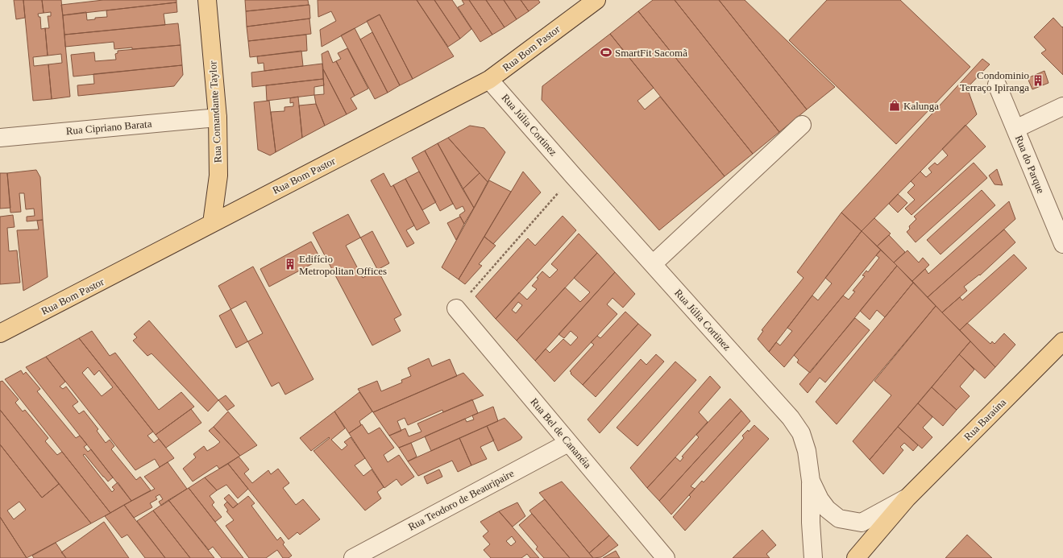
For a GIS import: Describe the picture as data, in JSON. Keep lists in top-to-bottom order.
{
  "streets": {
    "main road": ["Rua Bom Pastor", "Rua Comandante Taylor", "Rua Baraúna"],
    "street": [
      "Rua Júlia Cortinez",
      "Rua Cipriano Barata",
      "Rua do Parque",
      "Rua Bel de Cananéia",
      "Rua Teodoro de Beauripaire"
    ]
  },
  "crossings": [
    ["Rua Bom Pastor", "Rua Comandante Taylor"],
    ["Rua Bom Pastor", "Rua Júlia Cortinez"],
    ["Rua Comandante Taylor", "Rua Cipriano Barata"],
    ["Rua Júlia Cortinez", "Rua Baraúna"],
    ["Rua Bel de Cananéia", "Rua Teodoro de Beauripaire"]
  ],
  "places": {
    "sports": ["SmartFit Sacomã"],
    "building": ["Condominio Terraço Ipiranga", "Edifício Metropolitan Offices"],
    "shop": ["Kalunga"]
  }
}
